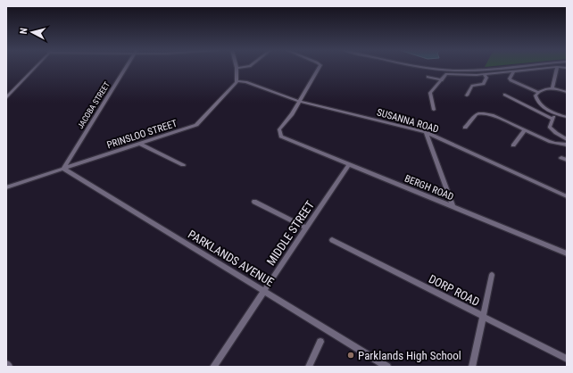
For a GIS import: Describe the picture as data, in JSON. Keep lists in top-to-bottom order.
{
  "streets": {
    "street": [
      "JACOBA STREET",
      "SUSANNA ROAD",
      "PRINSLOO STREET",
      "BERGH ROAD",
      "MIDDLE STREET",
      "PARKLANDS AVENUE",
      "DORP ROAD"
    ]
  },
  "crossings": [
    ["JACOBA STREET", "PRINSLOO STREET"],
    ["JACOBA STREET", "PARKLANDS AVENUE"],
    ["SUSANNA ROAD", "PRINSLOO STREET"],
    ["SUSANNA ROAD", "BERGH ROAD"],
    ["PRINSLOO STREET", "PARKLANDS AVENUE"],
    ["BERGH ROAD", "MIDDLE STREET"],
    ["MIDDLE STREET", "PARKLANDS AVENUE"]
  ],
  "places": ["Parklands High School"],
  "north": "left"
}
